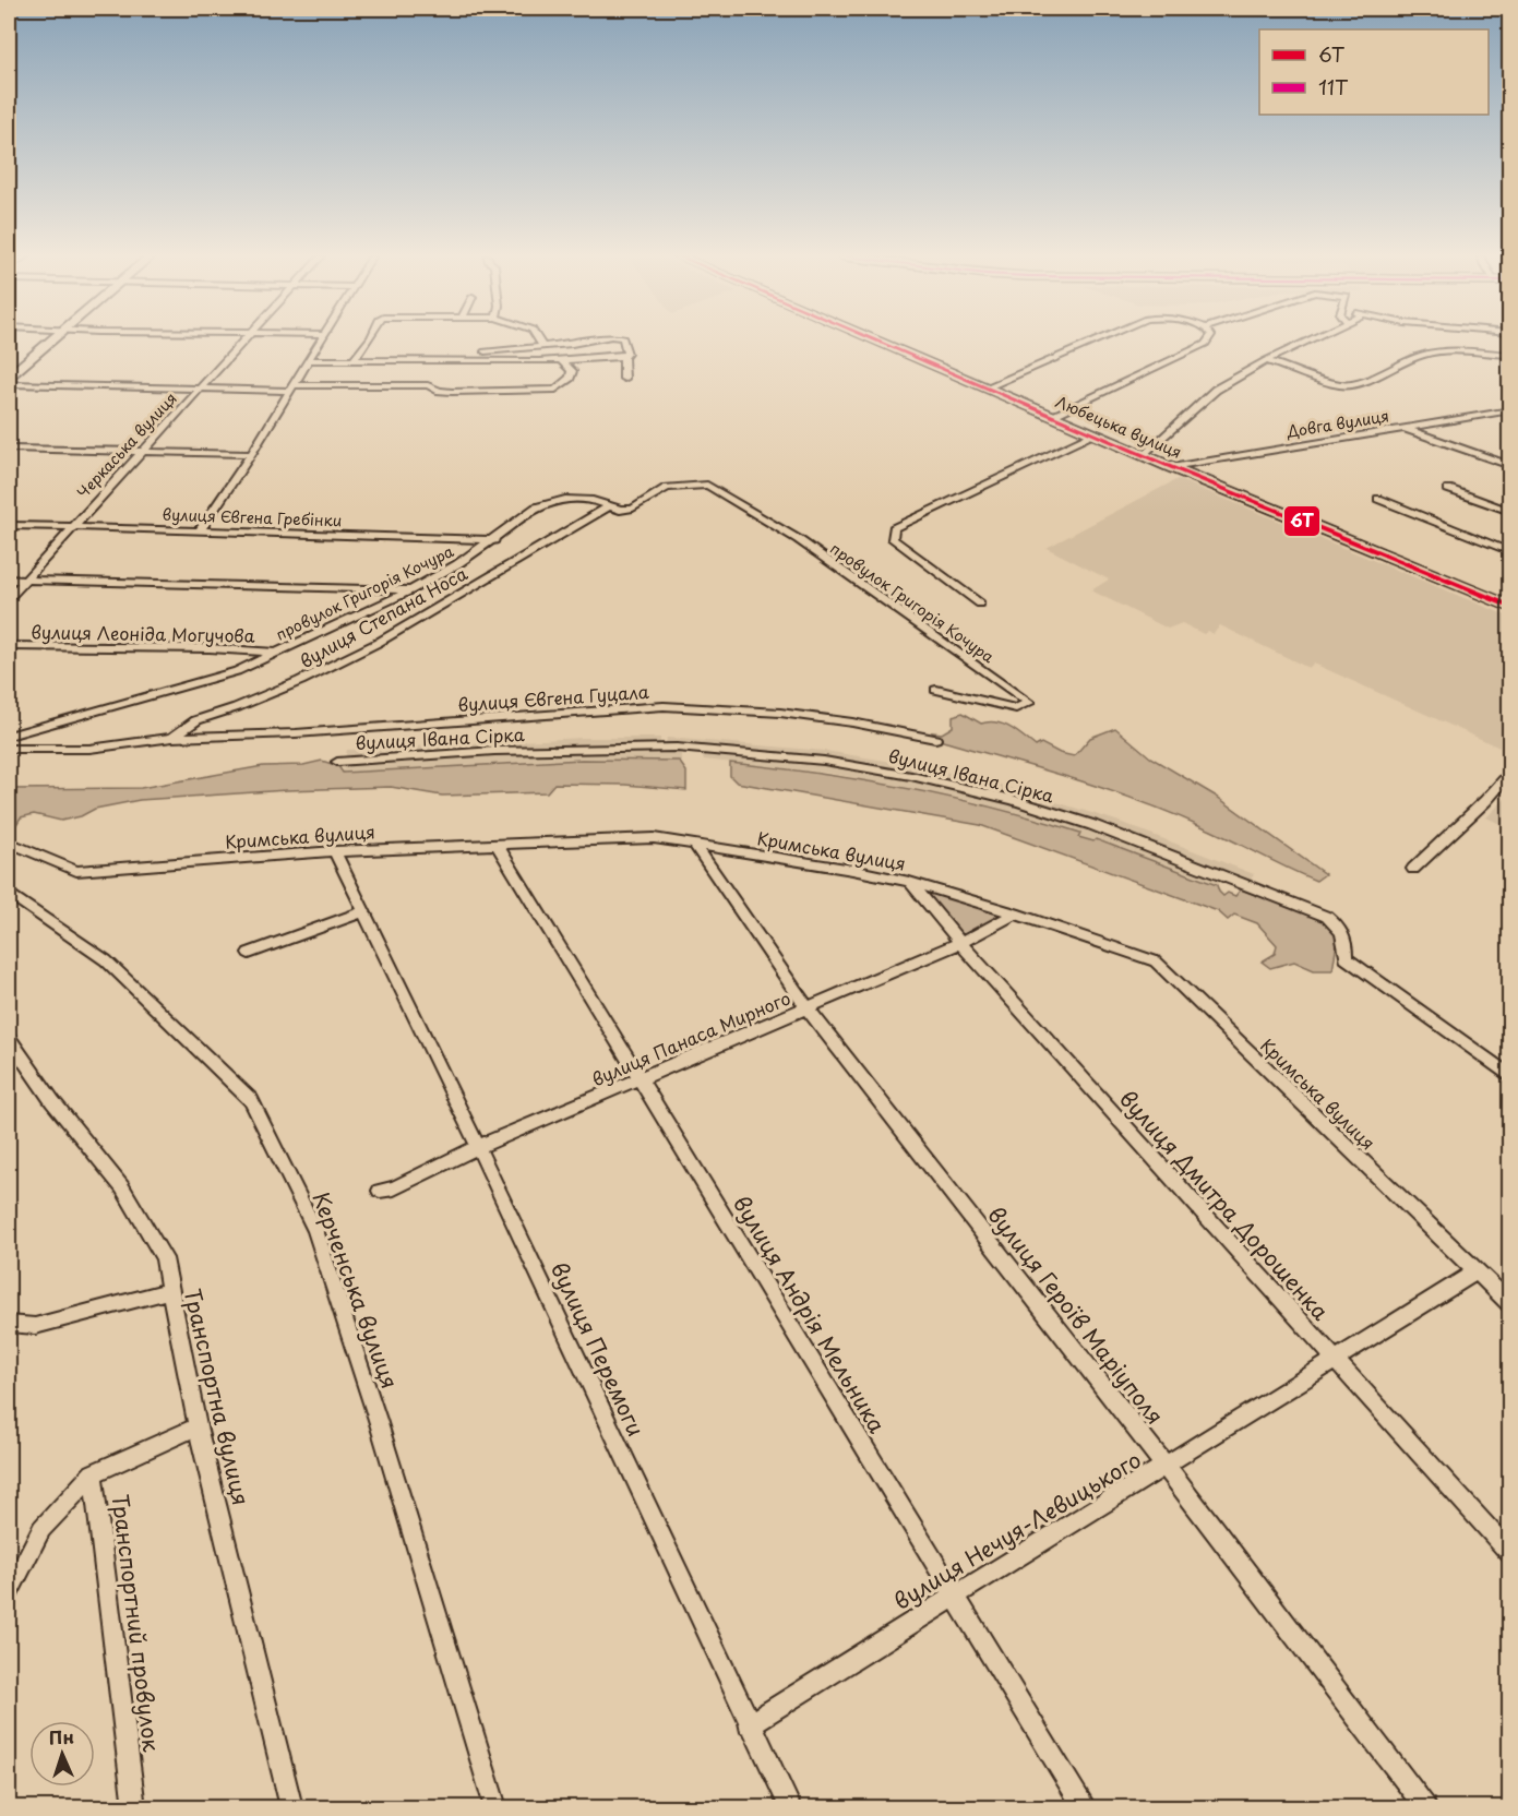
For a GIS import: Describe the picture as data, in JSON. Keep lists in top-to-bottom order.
{
  "streets": {
    "main road": ["Любецька вулиця"],
    "street": [
      "Довга вулиця",
      "Черкаська вулиця",
      "вулиця Євгена Гребінки",
      "провулок Григорія Кочура",
      "вулиця Степана Носа",
      "вулиця Леоніда Могучова",
      "вулиця Євгена Гуцала",
      "вулиця Івана Сірка",
      "Кримська вулиця",
      "вулиця Панаса Мирного",
      "вулиця Дмитра Дорошенка",
      "Керченська вулиця",
      "вулиця Андрія Мельника",
      "вулиця Героїв Маріуполя",
      "вулиця Перемоги",
      "Транспортна вулиця",
      "вулиця Нечуя-Левицького",
      "Транспортний провулок"
    ]
  },
  "crossings": [
    ["Довга вулиця", "Любецька вулиця"],
    ["Черкаська вулиця", "вулиця Євгена Гребінки"],
    ["Черкаська вулиця", "вулиця Степана Носа"],
    ["вулиця Євгена Гребінки", "провулок Григорія Кочура"],
    ["провулок Григорія Кочура", "вулиця Степана Носа"],
    ["провулок Григорія Кочура", "вулиця Леоніда Могучова"],
    ["вулиця Степана Носа", "вулиця Євгена Гуцала"],
    ["Кримська вулиця", "вулиця Панаса Мирного"],
    ["Кримська вулиця", "вулиця Дмитра Дорошенка"],
    ["Кримська вулиця", "вулиця Андрія Мельника"],
    ["Кримська вулиця", "вулиця Героїв Маріуполя"],
    ["Кримська вулиця", "вулиця Перемоги"],
    ["Кримська вулиця", "вулиця Нечуя-Левицького"],
    ["вулиця Панаса Мирного", "вулиця Дмитра Дорошенка"],
    ["вулиця Панаса Мирного", "вулиця Андрія Мельника"],
    ["вулиця Панаса Мирного", "вулиця Героїв Маріуполя"],
    ["вулиця Панаса Мирного", "вулиця Перемоги"],
    ["вулиця Дмитра Дорошенка", "вулиця Нечуя-Левицького"],
    ["вулиця Андрія Мельника", "вулиця Нечуя-Левицького"],
    ["вулиця Героїв Маріуполя", "вулиця Нечуя-Левицького"],
    ["вулиця Перемоги", "вулиця Нечуя-Левицького"]
  ],
  "lines": ["transit line 6Т"],
  "legend": ["6Т", "11Т"],
  "north": "top"
}
